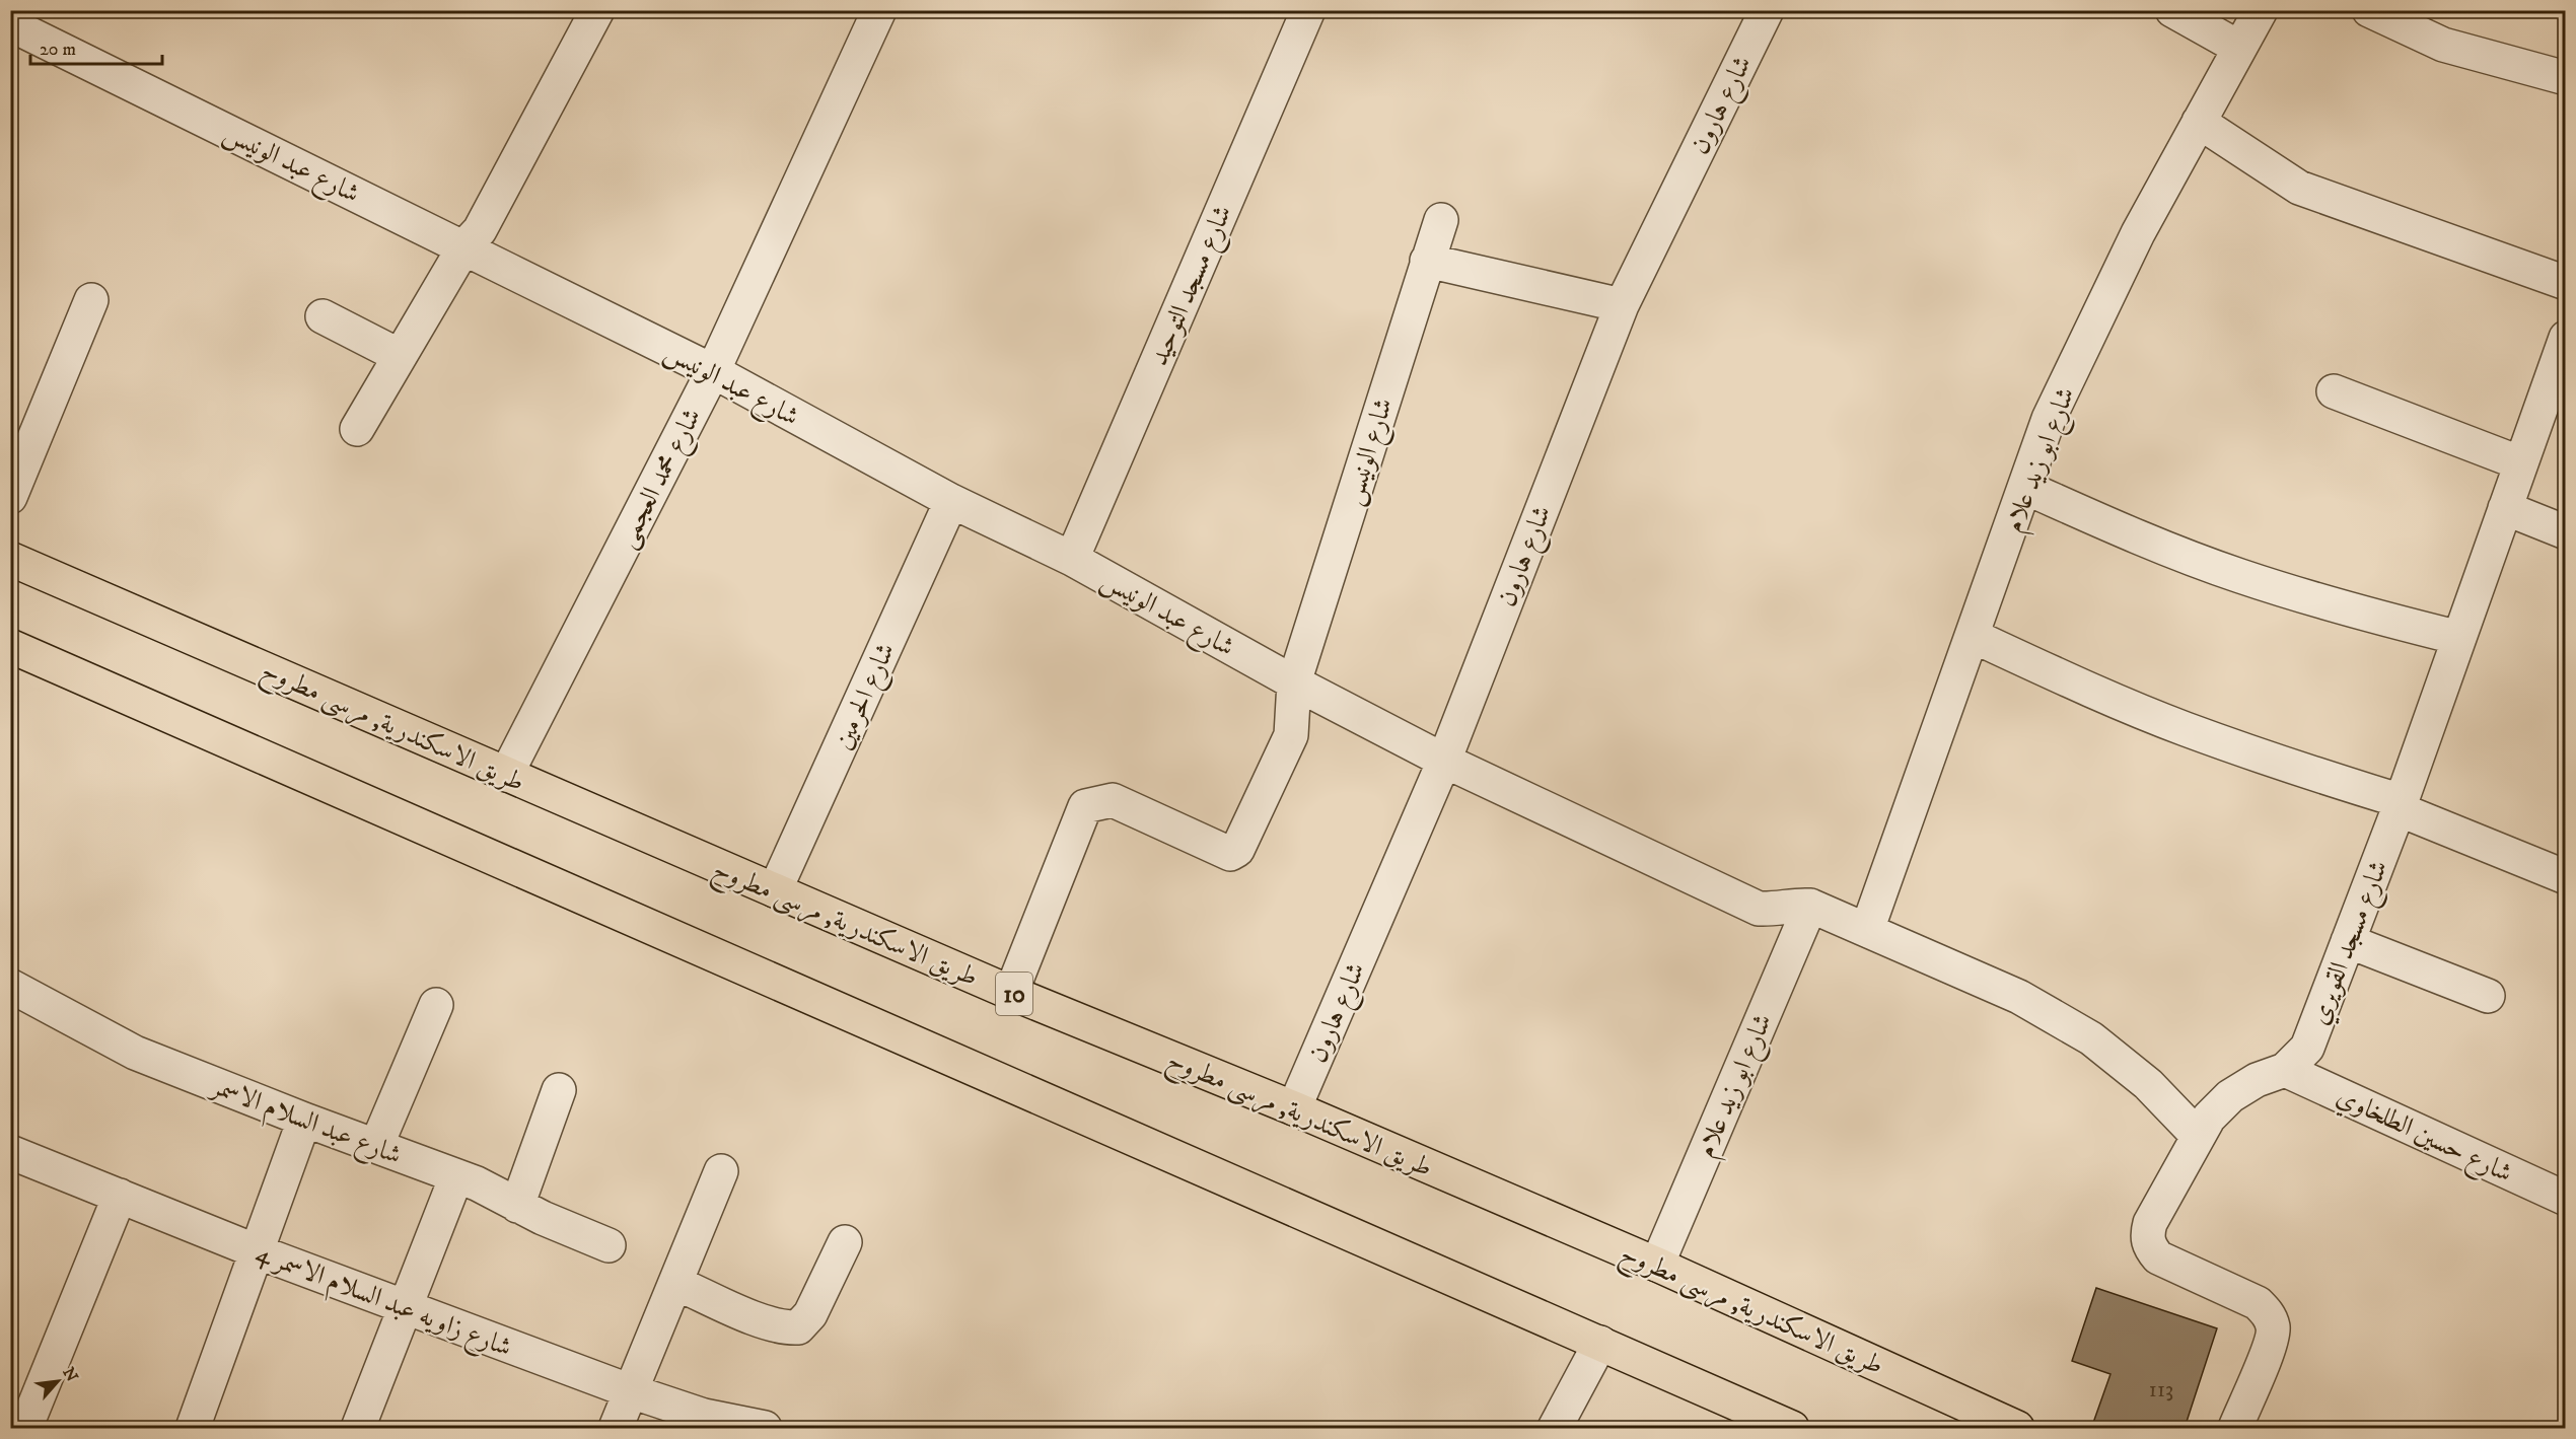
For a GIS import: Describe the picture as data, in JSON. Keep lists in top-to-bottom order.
{
  "streets": {
    "main road": ["طريق الاسكندرية, مرسى مطروح", "10"],
    "street": [
      "شارع هارون",
      "شارع عبد الونيس",
      "شارع مسجد التوحيد",
      "شارع الونيس",
      "شارع ابو زيد علام",
      "شارع محمد العجمى",
      "شارع الحرمين",
      "شارع مسجد القويري",
      "شارع عبد السلام الاسمر",
      "شارع حسين الطلخاوي",
      "شارع زاويه عبد السلام الاسمر 4"
    ]
  },
  "crossings": [
    ["شارع هارون", "شارع عبد الونيس"],
    ["شارع هارون", "طريق الاسكندرية, مرسى مطروح"],
    ["شارع عبد الونيس", "شارع مسجد التوحيد"],
    ["شارع عبد الونيس", "شارع الونيس"],
    ["شارع عبد الونيس", "شارع ابو زيد علام"],
    ["شارع عبد الونيس", "شارع محمد العجمى"],
    ["شارع عبد الونيس", "شارع الحرمين"],
    ["شارع الونيس", "طريق الاسكندرية, مرسى مطروح"],
    ["شارع ابو زيد علام", "طريق الاسكندرية, مرسى مطروح"],
    ["شارع محمد العجمى", "طريق الاسكندرية, مرسى مطروح"],
    ["شارع الحرمين", "طريق الاسكندرية, مرسى مطروح"],
    ["شارع مسجد القويري", "شارع حسين الطلخاوي"]
  ],
  "house_numbers": ["113"],
  "scale_bar": "20 m",
  "north": "top right"
}
